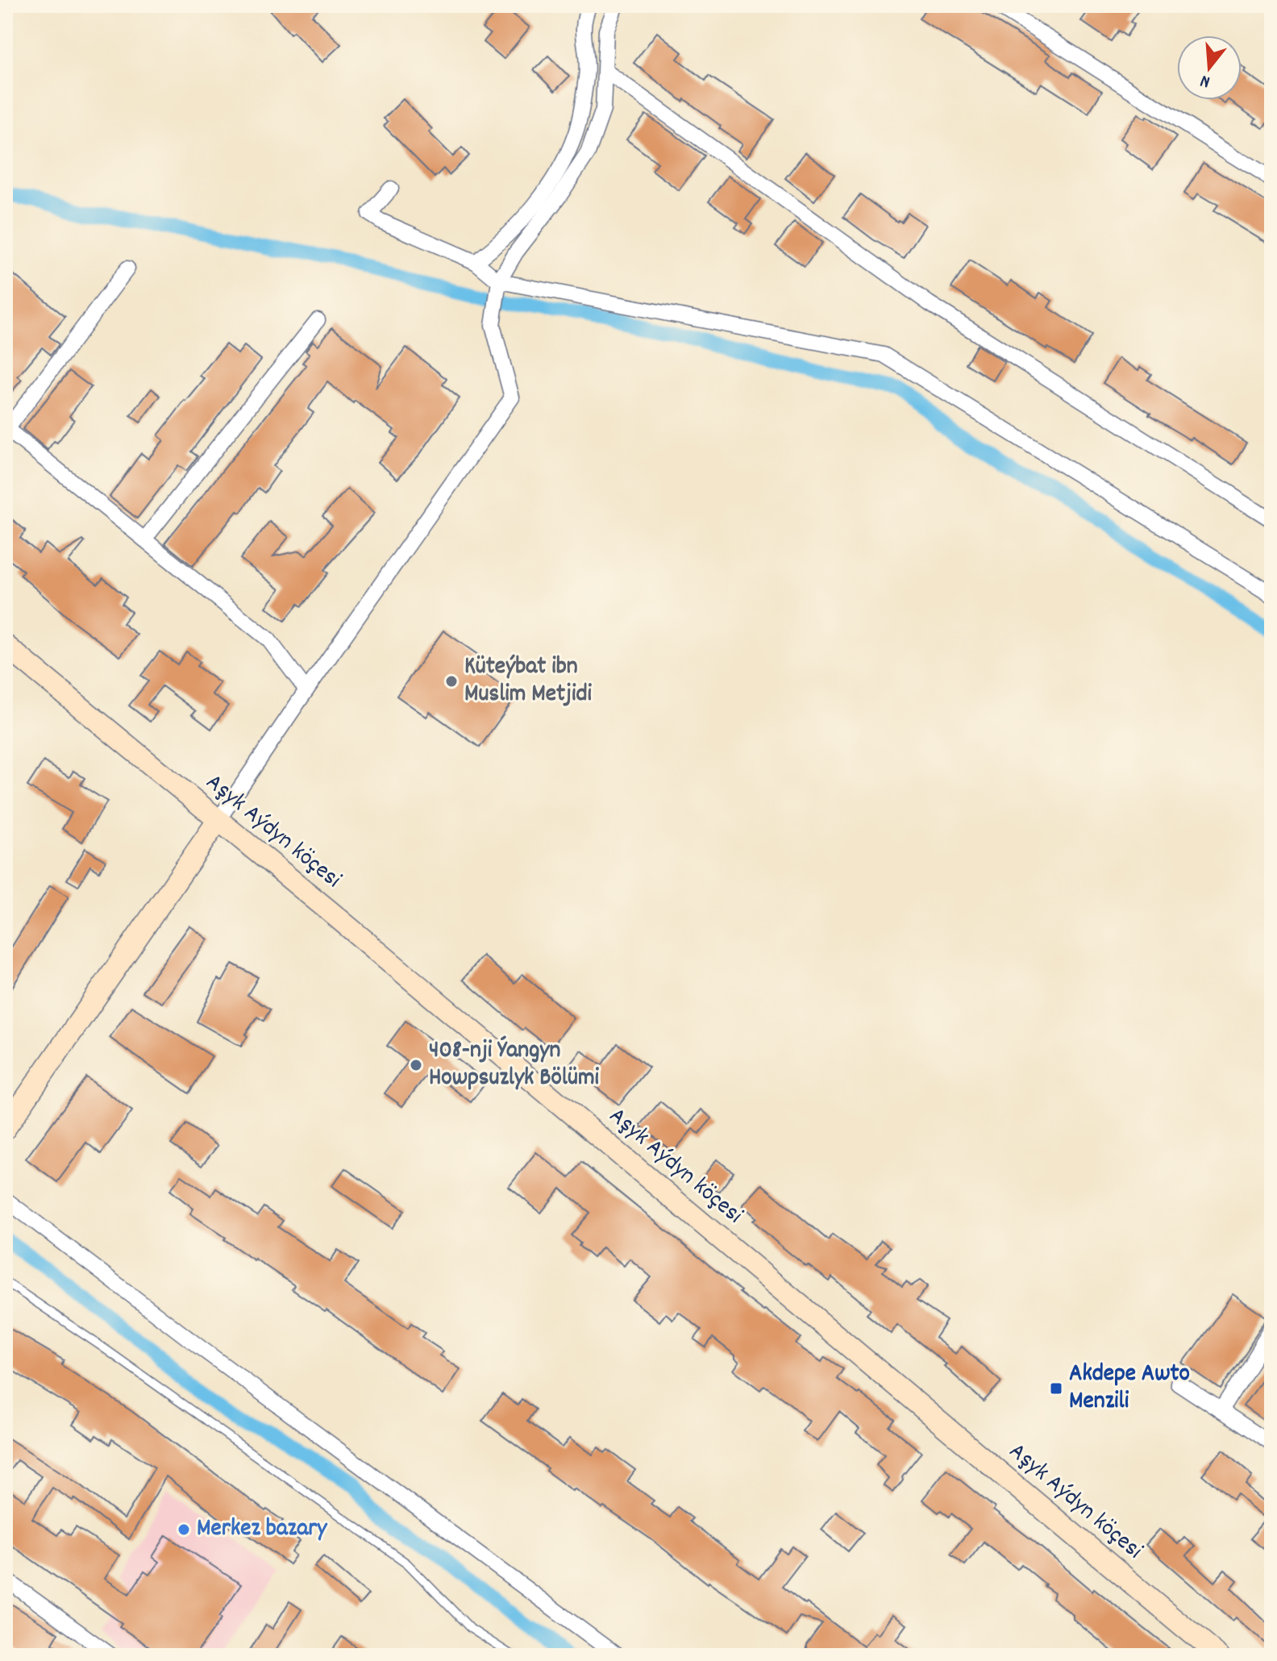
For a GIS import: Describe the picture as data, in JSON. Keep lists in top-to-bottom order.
{
  "streets": {
    "main road": ["Aşyk Aýdyn köçesi"]
  },
  "places": {
    "other": ["Küteýbat ibn Muslim Metjidi", "408-nji Ýangyn Howpsuzlyk Bölümi", "Merkez bazary"],
    "transit": ["Akdepe Awto Menzili"]
  },
  "north": "bottom"
}
